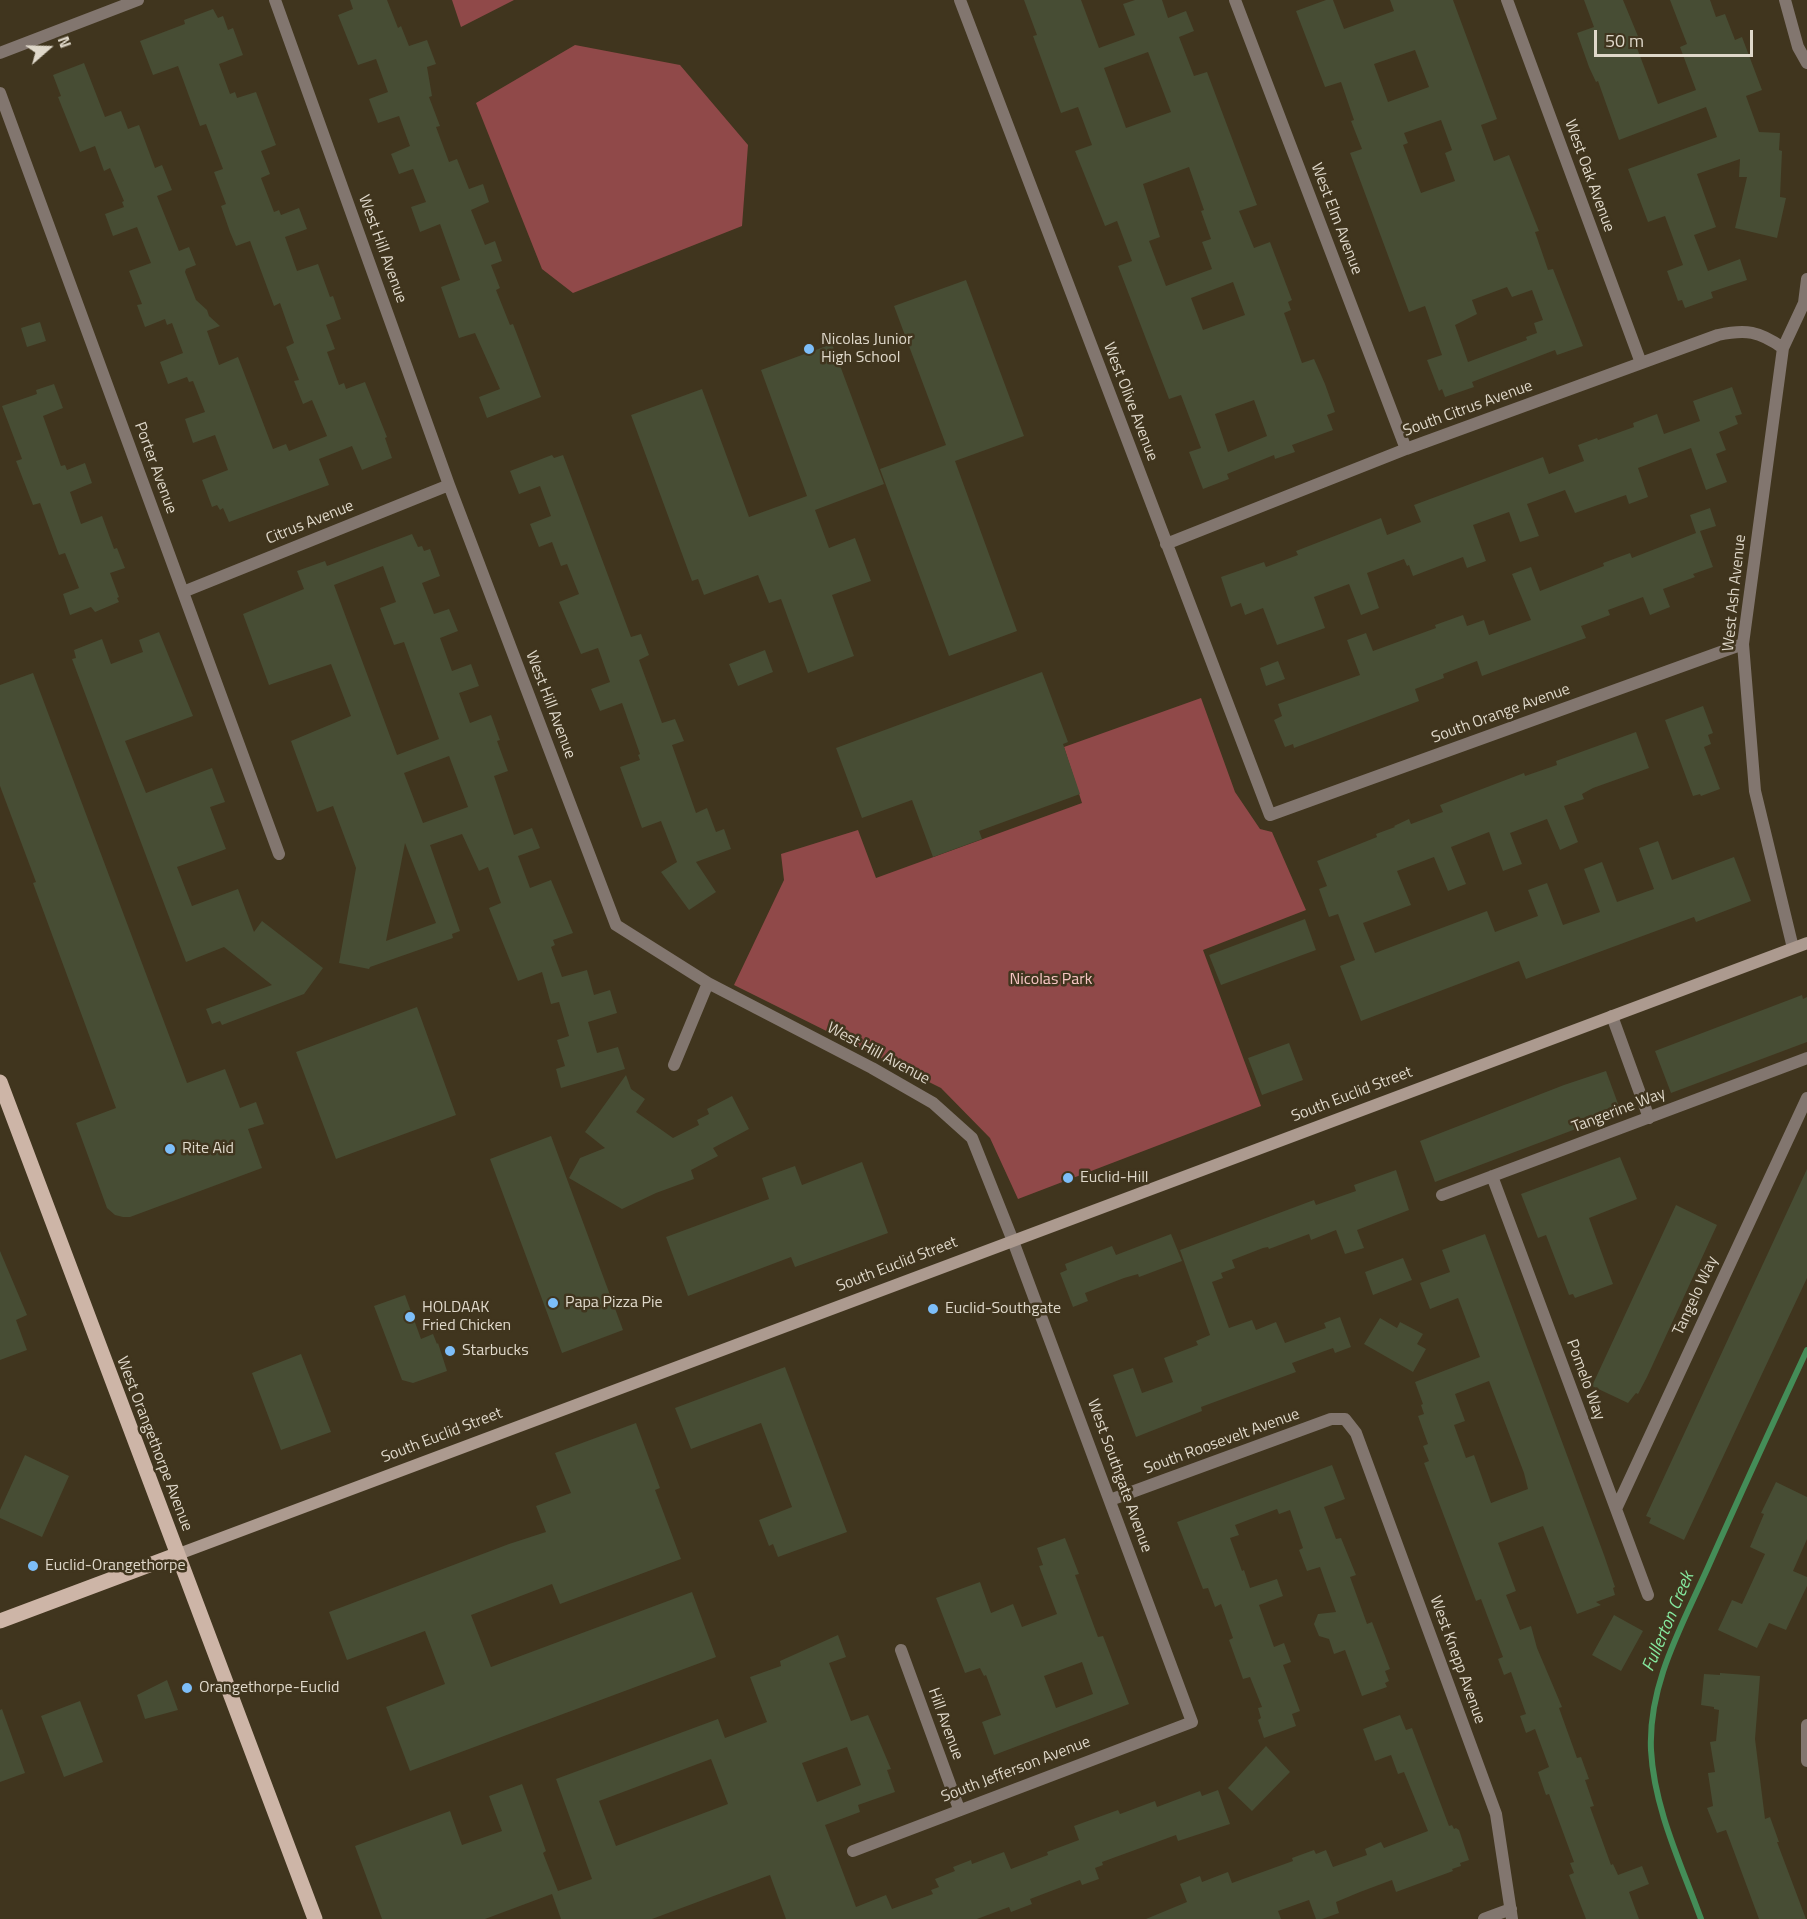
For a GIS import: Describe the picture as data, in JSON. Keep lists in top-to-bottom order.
{
  "streets": {
    "main road": ["South Euclid Street", "West Orangethorpe Avenue"],
    "street": [
      "West Oak Avenue",
      "West Elm Avenue",
      "West Hill Avenue",
      "West Olive Avenue",
      "South Citrus Avenue",
      "Porter Avenue",
      "Citrus Avenue",
      "West Ash Avenue",
      "South Orange Avenue",
      "Tangerine Way",
      "Tangelo Way",
      "Pomelo Way",
      "South Roosevelt Avenue",
      "West Southgate Avenue",
      "West Knepp Avenue",
      "Hill Avenue",
      "South Jefferson Avenue"
    ]
  },
  "crossings": [
    ["West Oak Avenue", "South Citrus Avenue"],
    ["West Elm Avenue", "South Citrus Avenue"],
    ["West Hill Avenue", "Citrus Avenue"],
    ["West Hill Avenue", "South Euclid Street"],
    ["West Hill Avenue", "West Southgate Avenue"],
    ["West Olive Avenue", "South Citrus Avenue"],
    ["West Olive Avenue", "South Orange Avenue"],
    ["South Citrus Avenue", "West Ash Avenue"],
    ["Porter Avenue", "Citrus Avenue"],
    ["West Ash Avenue", "South Orange Avenue"],
    ["West Ash Avenue", "South Euclid Street"],
    ["South Euclid Street", "West Orangethorpe Avenue"],
    ["South Euclid Street", "West Southgate Avenue"],
    ["Tangerine Way", "Pomelo Way"],
    ["Tangelo Way", "Pomelo Way"],
    ["South Roosevelt Avenue", "West Southgate Avenue"],
    ["South Roosevelt Avenue", "West Knepp Avenue"],
    ["West Southgate Avenue", "South Jefferson Avenue"],
    ["Hill Avenue", "South Jefferson Avenue"]
  ],
  "water": ["Fullerton Creek"],
  "parks": ["Nicolas Park"],
  "places": [
    "Nicolas Junior High School",
    "Rite Aid",
    "Euclid-Hill",
    "Papa Pizza Pie",
    "Euclid-Southgate",
    "HOLDAAK Fried Chicken",
    "Starbucks",
    "Euclid-Orangethorpe",
    "Orangethorpe-Euclid"
  ],
  "scale_bar": "50 m",
  "north": "right"
}
